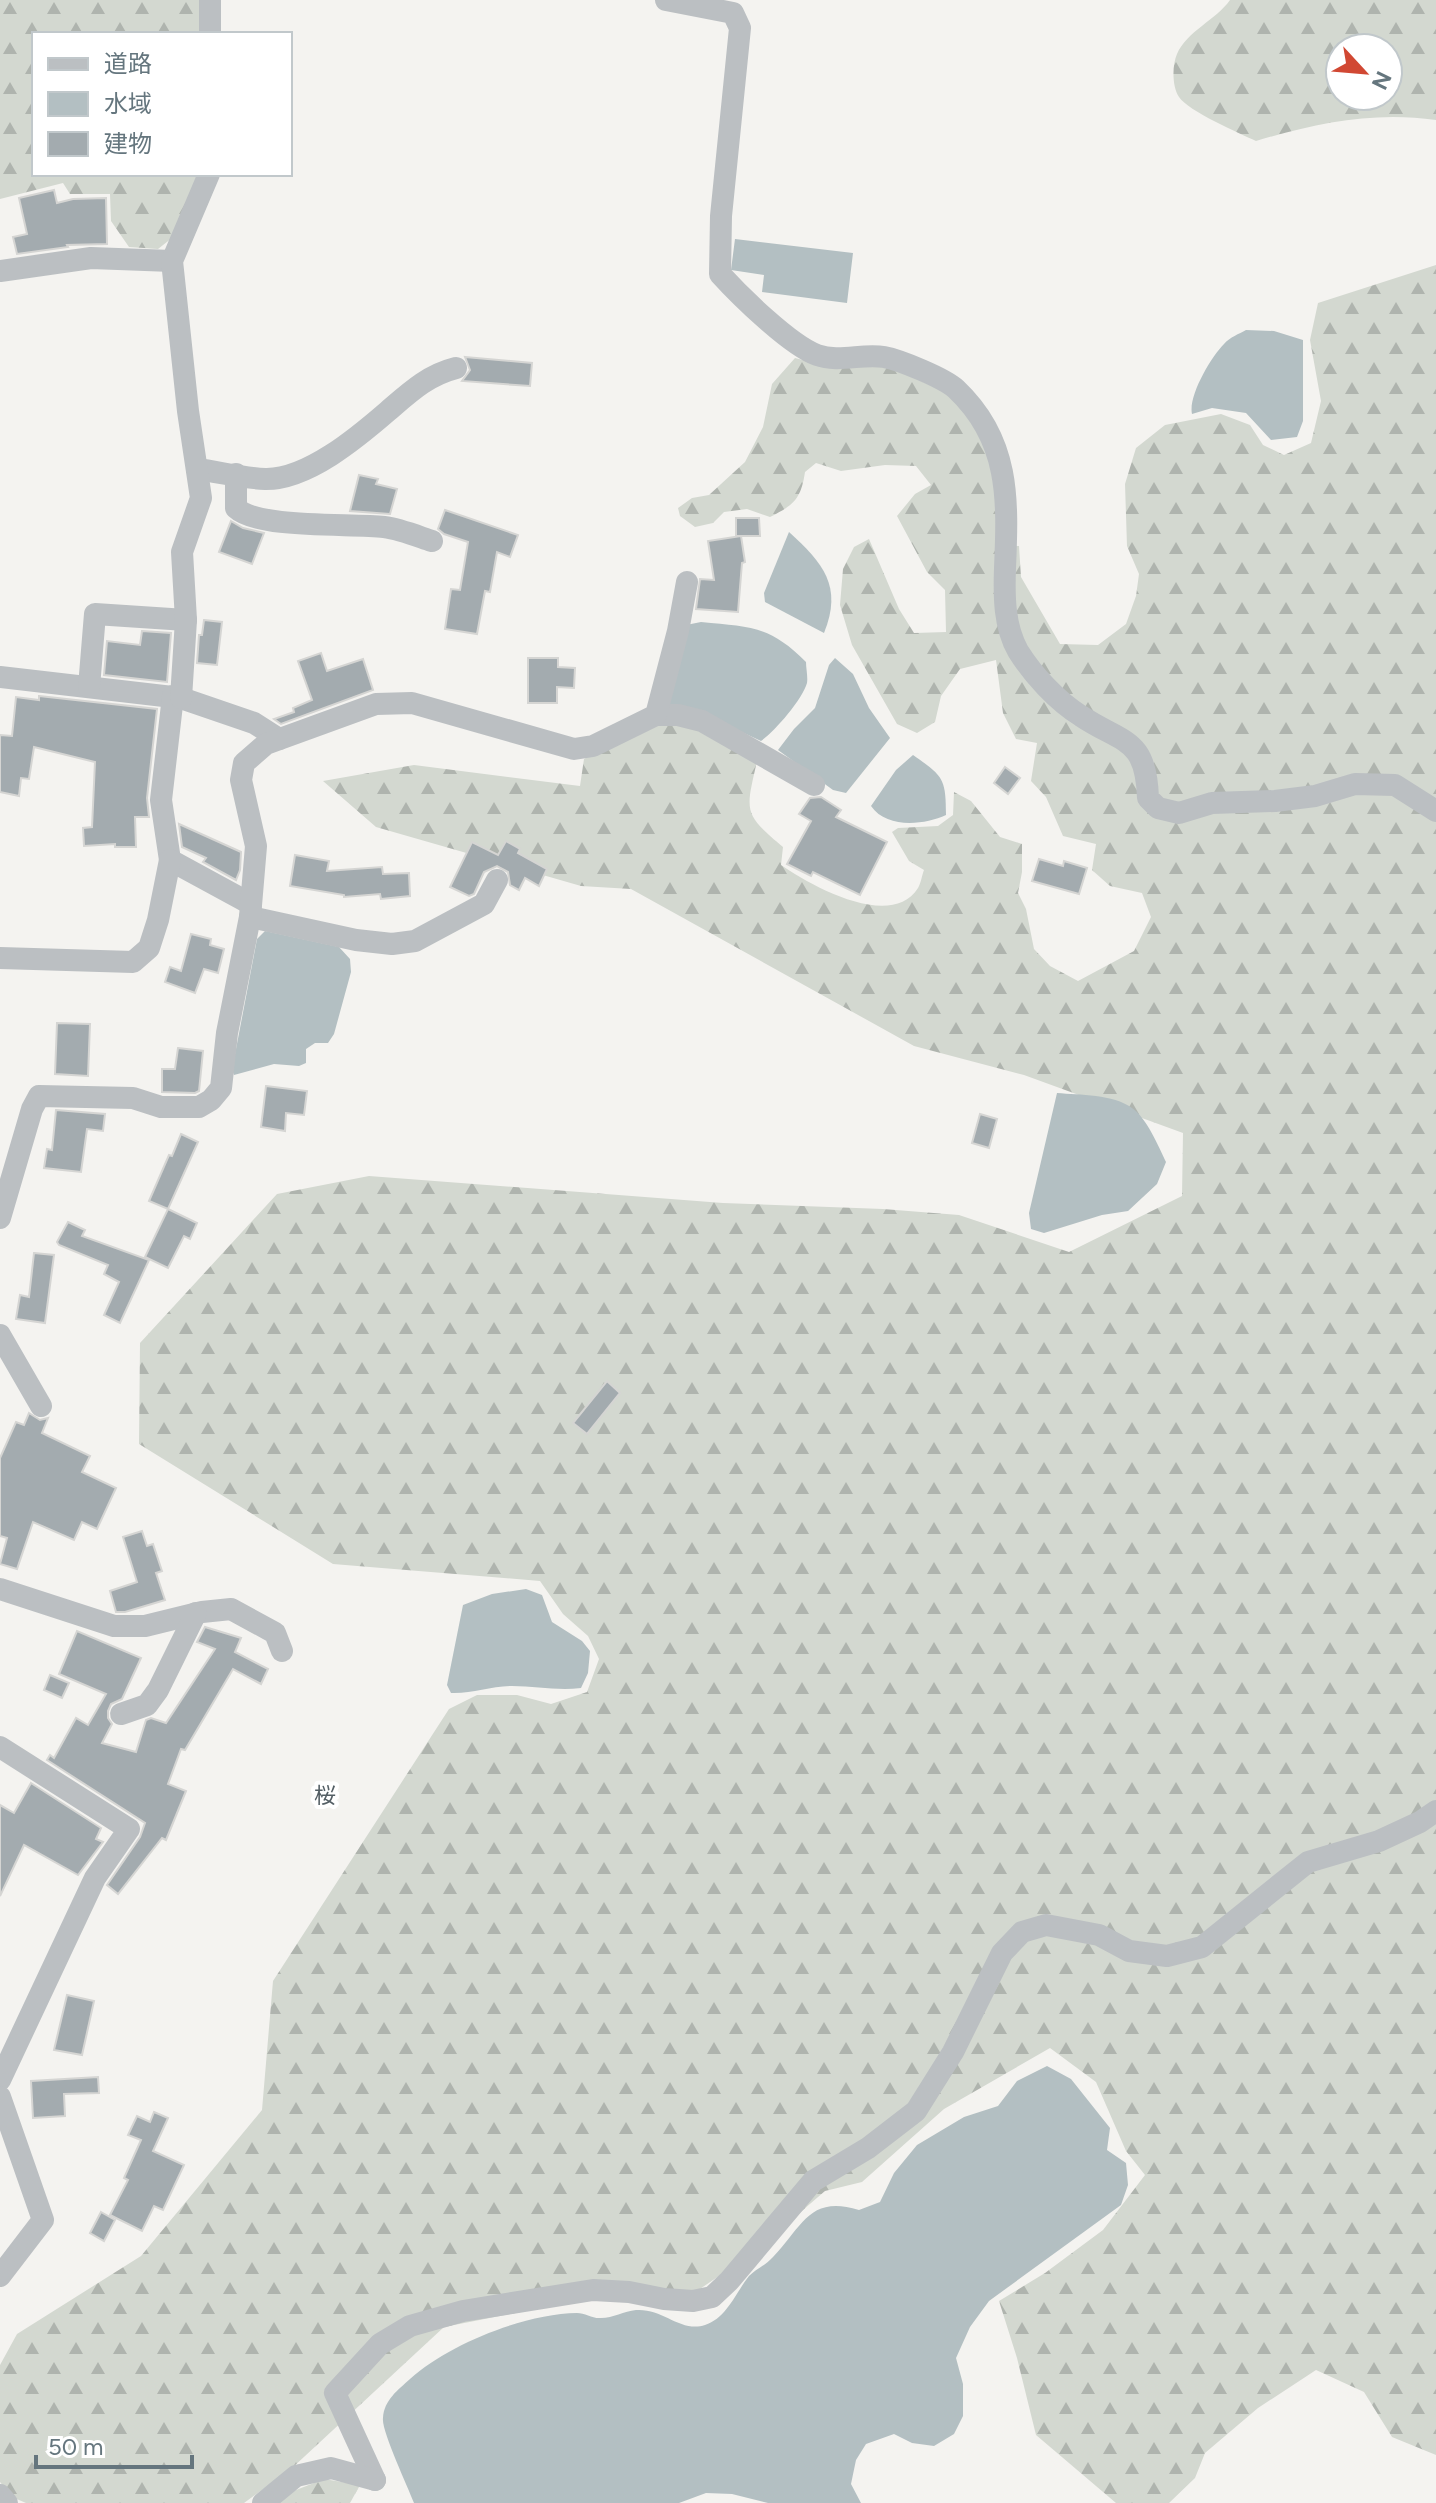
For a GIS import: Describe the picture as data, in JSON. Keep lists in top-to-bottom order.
{
  "districts": ["桜"],
  "legend": ["道路", "水域", "建物"],
  "scale_bar": "50 m",
  "north": "bottom right"
}
